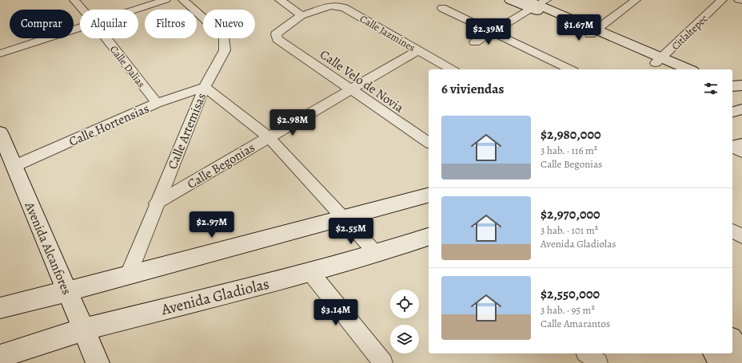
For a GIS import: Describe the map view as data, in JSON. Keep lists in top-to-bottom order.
{
  "streets": {
    "street": [
      "Citlaltepec",
      "Calle Jazmines",
      "Calle Dalias",
      "Calle Velo de Novia",
      "Calle Hortensias",
      "Calle Artemisas",
      "Calle Begonias",
      "Avenida Alcanfores",
      "Avenida Gladiolas"
    ]
  },
  "crossings": [
    ["Calle Jazmines", "Calle Velo de Novia"],
    ["Calle Jazmines", "Calle Begonias"],
    ["Calle Dalias", "Calle Hortensias"],
    ["Calle Velo de Novia", "Calle Begonias"],
    ["Calle Hortensias", "Calle Artemisas"],
    ["Calle Hortensias", "Avenida Alcanfores"],
    ["Calle Artemisas", "Calle Begonias"],
    ["Avenida Alcanfores", "Avenida Gladiolas"]
  ],
  "page": {
    "chip": [
      "Comprar",
      "Alquilar",
      "Filtros",
      "Nuevo"
    ],
    "price": [
      "$1.67M",
      "$2.39M",
      "$2.98M",
      "$2.97M",
      "$2.55M",
      "$3.14M"
    ],
    "heading": "6 viviendas",
    "list": [
      {
        "name": "$2,980,000",
        "note": "3 hab. · 116 m² · Calle Begonias"
      },
      {
        "name": "$2,970,000",
        "note": "3 hab. · 101 m² · Avenida Gladiolas"
      },
      {
        "name": "$2,550,000",
        "note": "3 hab. · 95 m² · Calle Amarantos"
      }
    ]
  }
}
